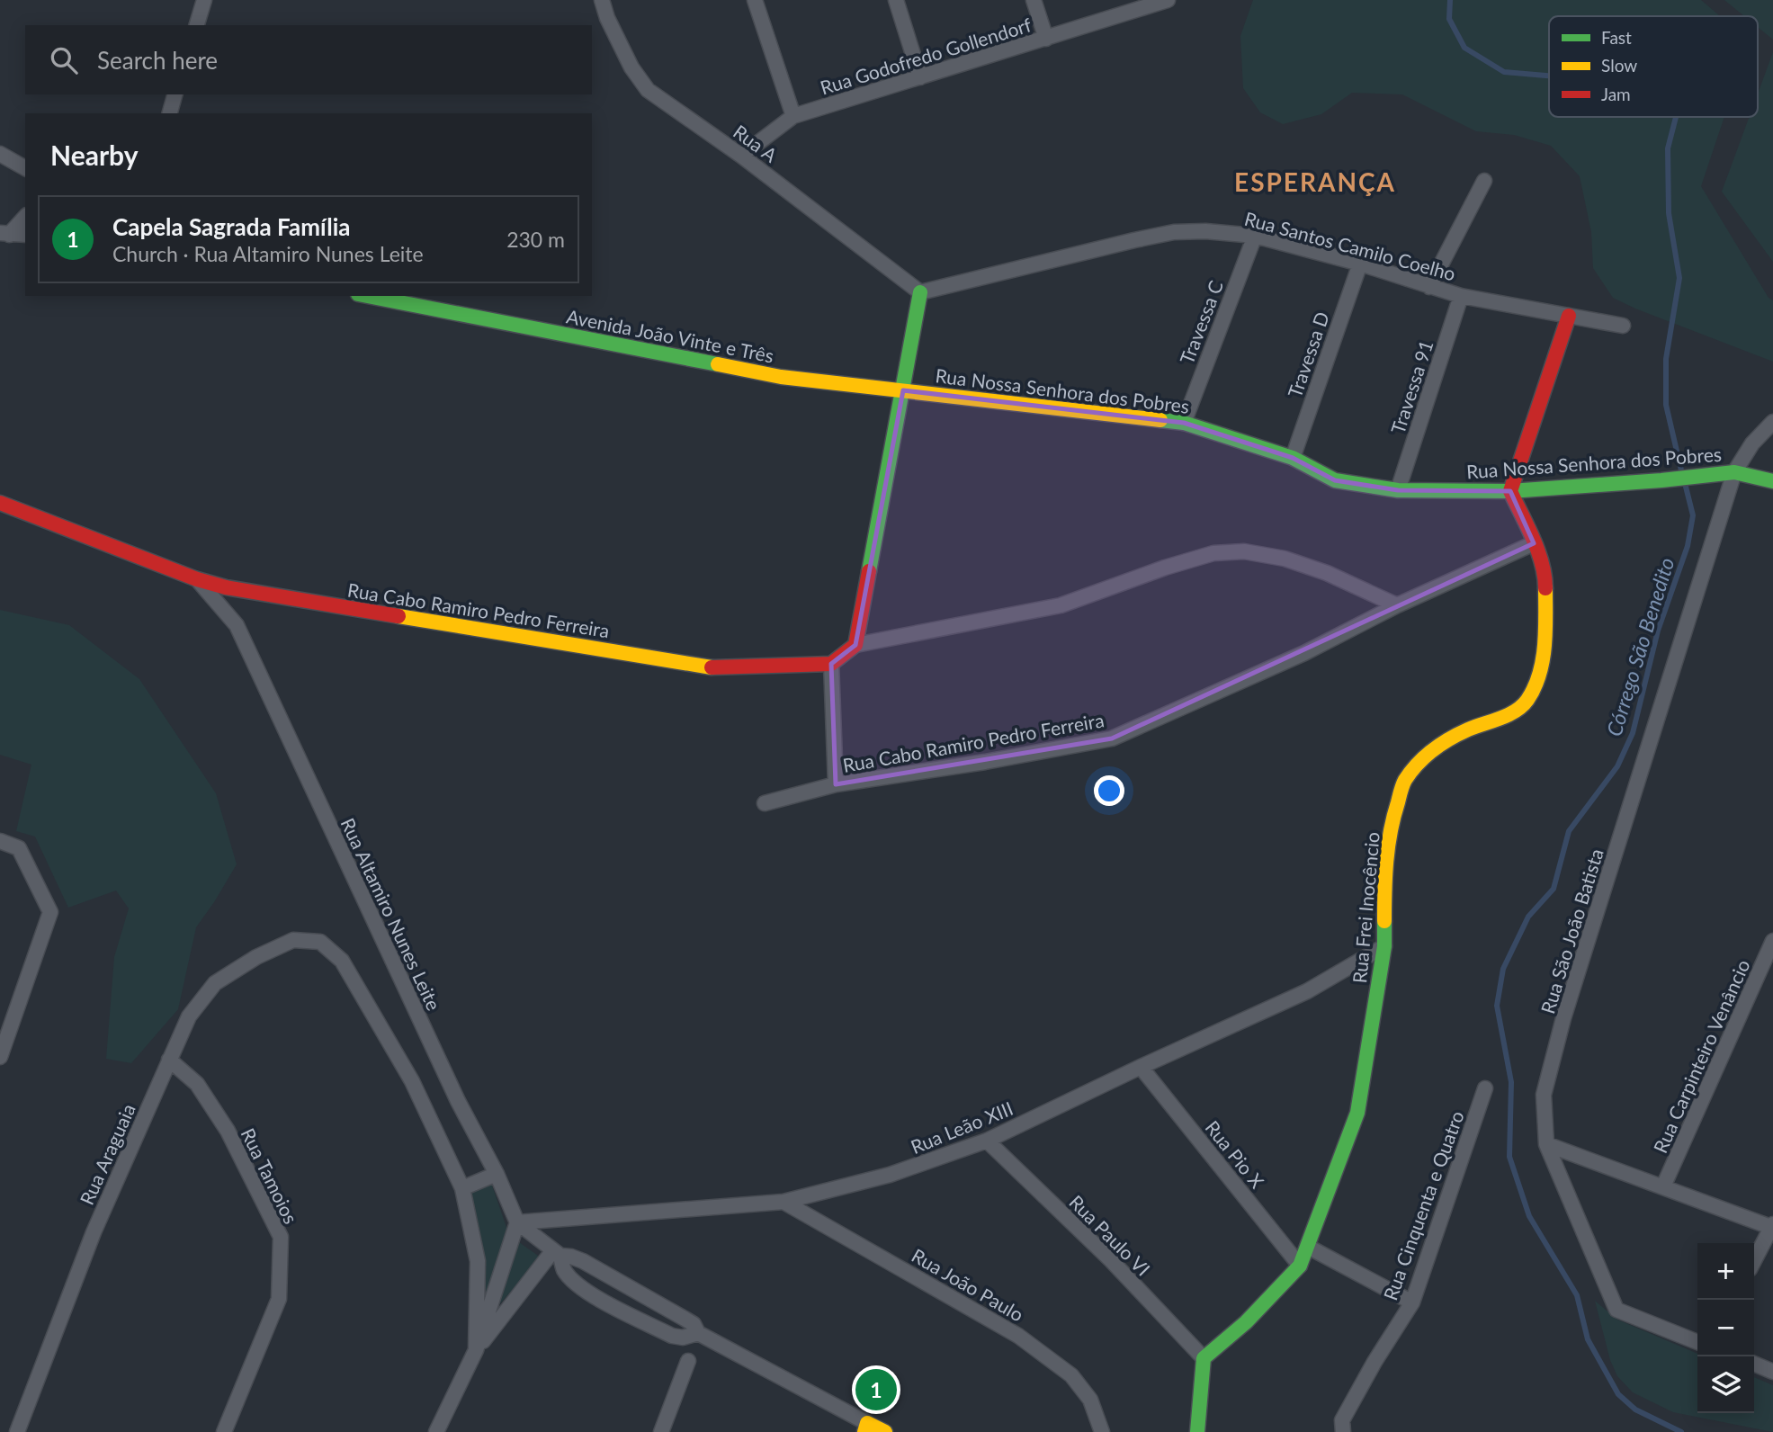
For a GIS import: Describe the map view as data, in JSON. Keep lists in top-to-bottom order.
{
  "streets": {
    "street": [
      "Rua Godofredo Gollendorf",
      "Rua A",
      "Rua Santos Camilo Coelho",
      "Travessa C",
      "Avenida João Vinte e Três",
      "Travessa D",
      "Travessa 91",
      "Rua Nossa Senhora dos Pobres",
      "Rua Cabo Ramiro Pedro Ferreira",
      "Rua Frei Inocêncio",
      "Rua Altamiro Nunes Leite",
      "Rua São João Batista",
      "Rua Carpinteiro Venâncio",
      "Rua Leão XIII",
      "Rua Araguaia",
      "Rua Pio X",
      "Rua Tamoios",
      "Rua Cinquenta e Quatro",
      "Rua Paulo VI",
      "Rua João Paulo"
    ]
  },
  "crossings": [
    ["Rua Godofredo Gollendorf", "Rua A"],
    ["Rua A", "Rua Santos Camilo Coelho"],
    ["Rua Santos Camilo Coelho", "Travessa C"],
    ["Rua Santos Camilo Coelho", "Travessa D"],
    ["Rua Santos Camilo Coelho", "Travessa 91"],
    ["Travessa C", "Rua Nossa Senhora dos Pobres"],
    ["Avenida João Vinte e Três", "Rua Nossa Senhora dos Pobres"],
    ["Travessa D", "Rua Nossa Senhora dos Pobres"],
    ["Travessa 91", "Rua Nossa Senhora dos Pobres"],
    ["Rua Nossa Senhora dos Pobres", "Rua Frei Inocêncio"],
    ["Rua Nossa Senhora dos Pobres", "Rua São João Batista"],
    ["Rua Cabo Ramiro Pedro Ferreira", "Rua Frei Inocêncio"],
    ["Rua Cabo Ramiro Pedro Ferreira", "Rua Altamiro Nunes Leite"],
    ["Rua Frei Inocêncio", "Rua Leão XIII"],
    ["Rua Frei Inocêncio", "Rua Pio X"],
    ["Rua Frei Inocêncio", "Rua Paulo VI"],
    ["Rua Altamiro Nunes Leite", "Rua Leão XIII"],
    ["Rua Leão XIII", "Rua Pio X"],
    ["Rua Leão XIII", "Rua Paulo VI"],
    ["Rua Leão XIII", "Rua João Paulo"],
    ["Rua Araguaia", "Rua Tamoios"]
  ],
  "districts": ["ESPERANÇA"],
  "water": ["Córrego São Benedito"],
  "legend": ["Fast", "Slow", "Jam"],
  "page": {
    "search": "Search here",
    "heading": "Nearby",
    "list": [
      {
        "mark": "1",
        "name": "Capela Sagrada Família",
        "note": "Church · Rua Altamiro Nunes Leite",
        "value": "230 m"
      }
    ],
    "map_buttons": ["+", "−"],
    "pins": "1"
  }
}
